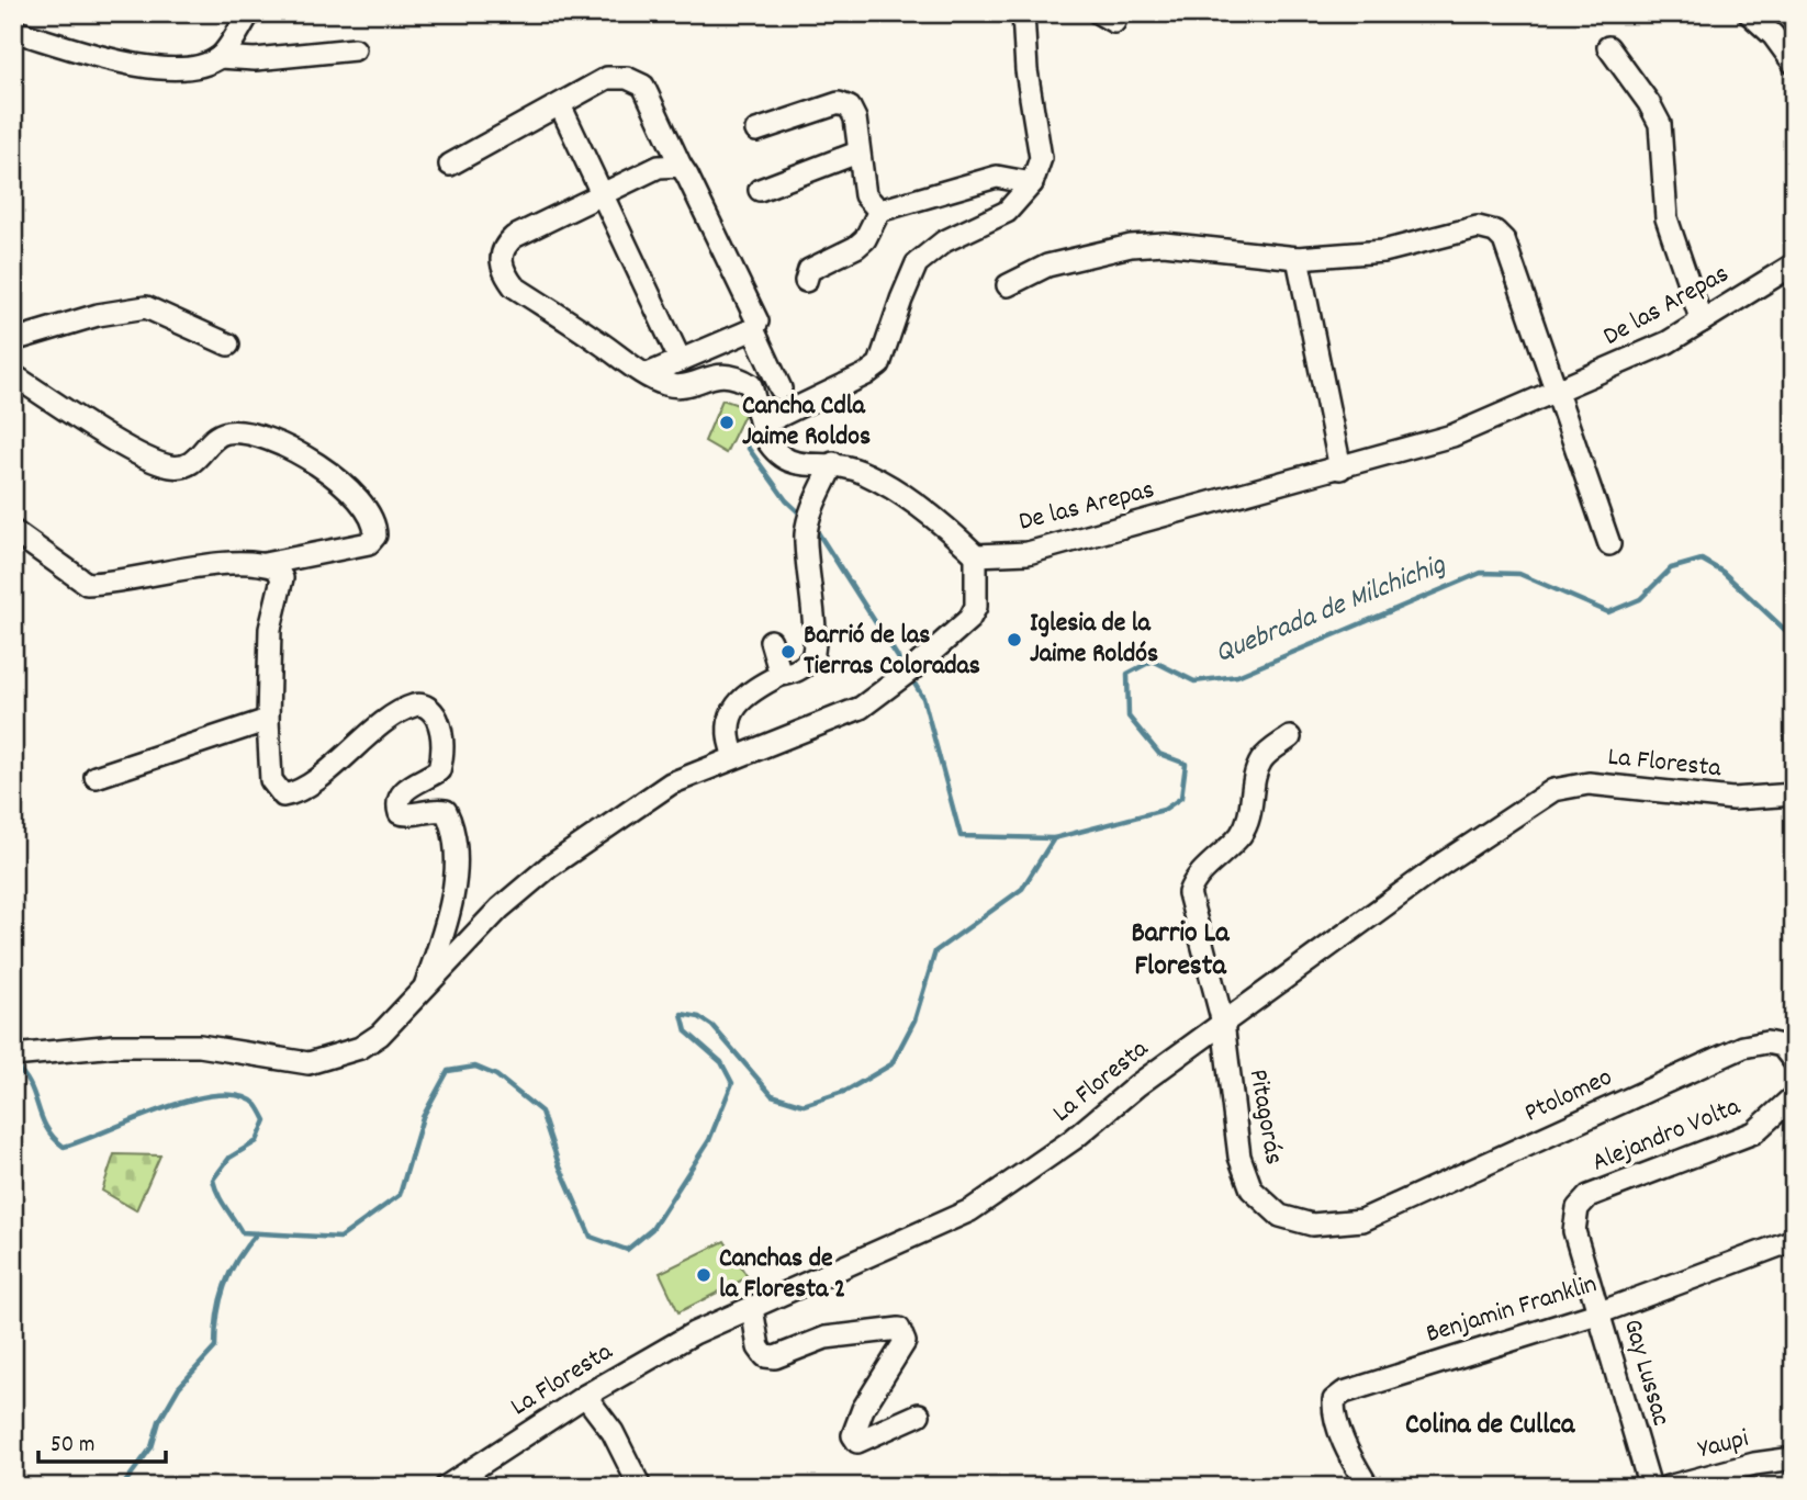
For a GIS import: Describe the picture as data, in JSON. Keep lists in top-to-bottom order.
{
  "streets": {
    "street": [
      "De las Arepas",
      "La Floresta",
      "Ptolomeo",
      "Pitagorás",
      "Alejandro Volta",
      "Benjamin Franklin",
      "Gay Lussac",
      "Yaupi"
    ]
  },
  "crossings": [
    ["La Floresta", "Pitagorás"],
    ["Ptolomeo", "Pitagorás"],
    ["Alejandro Volta", "Gay Lussac"],
    ["Benjamin Franklin", "Gay Lussac"]
  ],
  "districts": ["Barrio La Floresta", "Colina de Cullca"],
  "water": ["Quebrada de Milchichig"],
  "places": [
    "Cancha Cdla Jaime Roldos",
    "Iglesia de la Jaime Roldós",
    "Barrió de las Tierras Coloradas",
    "Canchas de la Floresta 2"
  ],
  "scale_bar": "50 m"
}
